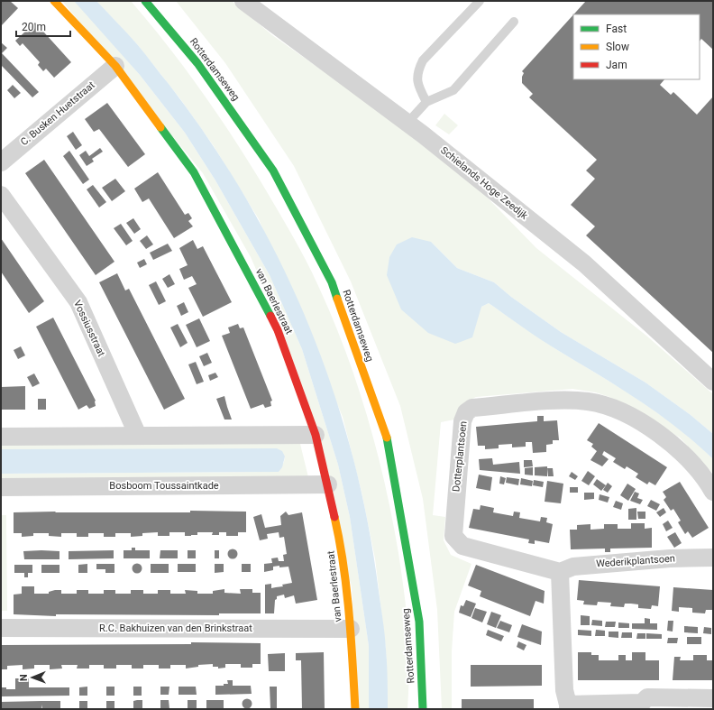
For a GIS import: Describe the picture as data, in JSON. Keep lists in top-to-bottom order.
{
  "streets": {
    "street": [
      "Rotterdamseweg",
      "C. Busken Huetstraat",
      "Schielands Hoge Zeedijk",
      "van Baerlestraat",
      "Vossiusstraat",
      "Dotterplantsoen",
      "Bosboom Toussaintkade",
      "Wederikplantsoen",
      "R.C. Bakhuizen van den Brinkstraat"
    ]
  },
  "crossings": [
    ["C. Busken Huetstraat", "van Baerlestraat"],
    ["van Baerlestraat", "Bosboom Toussaintkade"],
    ["van Baerlestraat", "R.C. Bakhuizen van den Brinkstraat"],
    ["Dotterplantsoen", "Wederikplantsoen"]
  ],
  "legend": ["Fast", "Slow", "Jam"],
  "scale_bar": "20 m",
  "north": "left"
}
